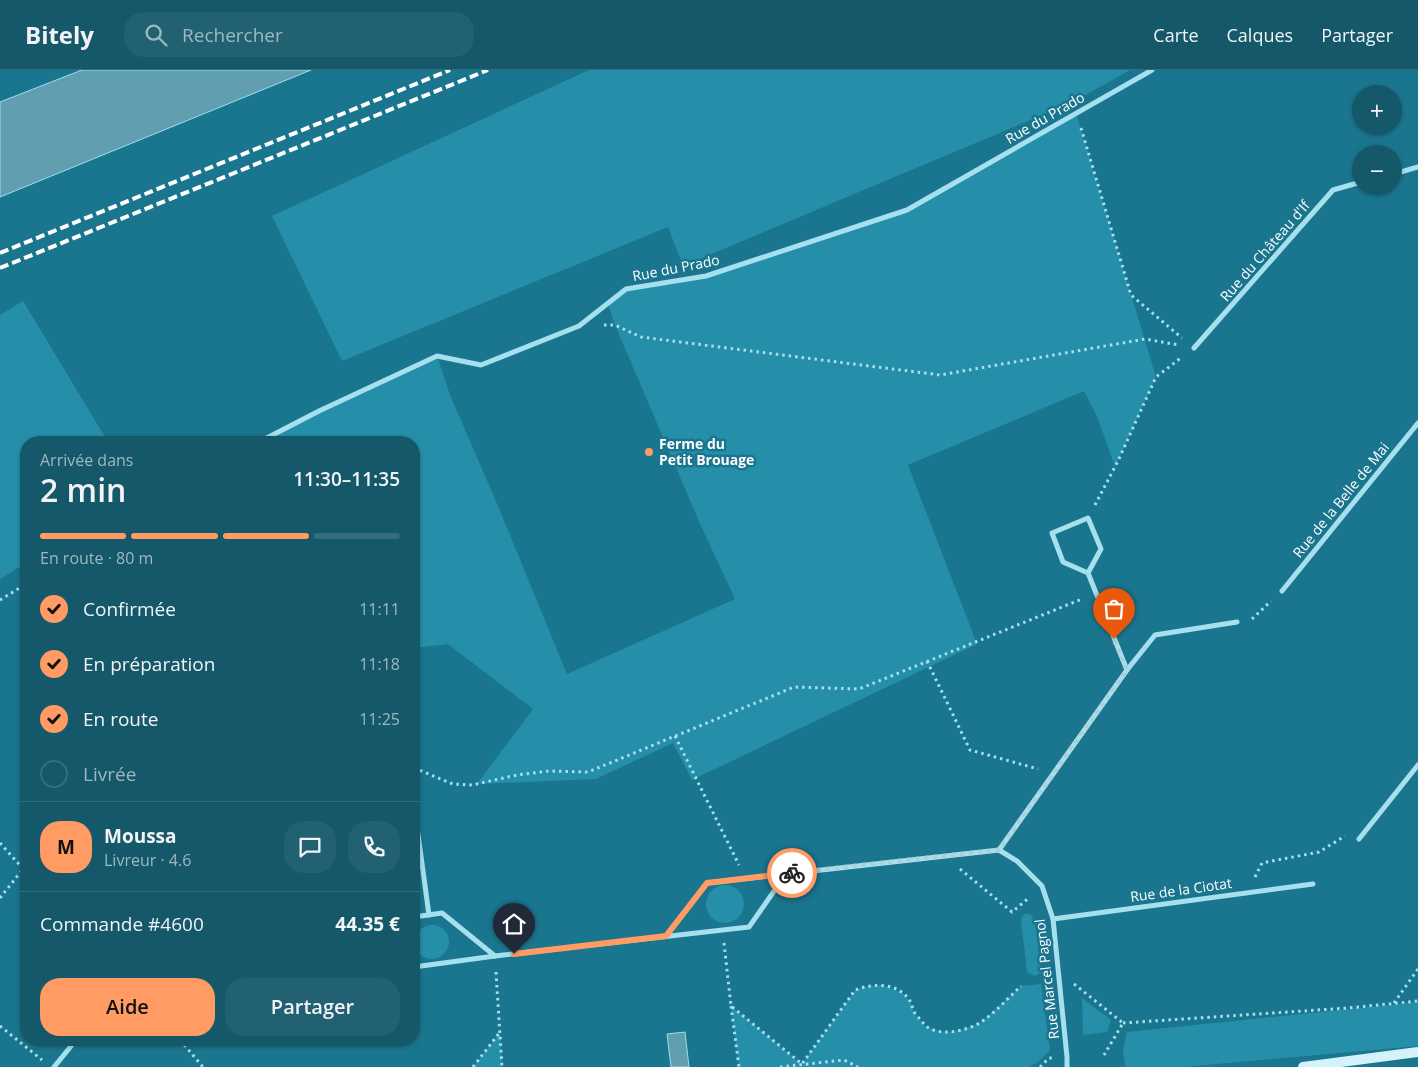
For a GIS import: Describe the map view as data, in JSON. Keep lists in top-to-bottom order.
{
  "streets": {
    "street": [
      "Rue du Prado",
      "Rue du Château d'If",
      "Rue de la Belle de Mai",
      "Rue de la Ciotat",
      "Rue Marcel Pagnol"
    ]
  },
  "crossings": [
    ["Rue de la Ciotat", "Rue Marcel Pagnol"]
  ],
  "places": ["Ferme du Petit Brouage"],
  "page": {
    "header": "Bitely",
    "search": "Rechercher",
    "nav": ["Carte", "Calques", "Partager"],
    "map_buttons": ["+", "−"],
    "heading": ["2 min", "Arrivée dans", "11:30–11:35"],
    "panel": [
      "Moussa",
      "Livreur · 4.6",
      "Commande #4600",
      "44.35 €"
    ],
    "bar": "En route · 80 m",
    "list": [
      ["Confirmée", "11:11"],
      ["En préparation", "11:18"],
      ["En route", "11:25"],
      "Livrée"
    ],
    "round": "M",
    "buttons": ["Aide", "Partager"]
  }
}
